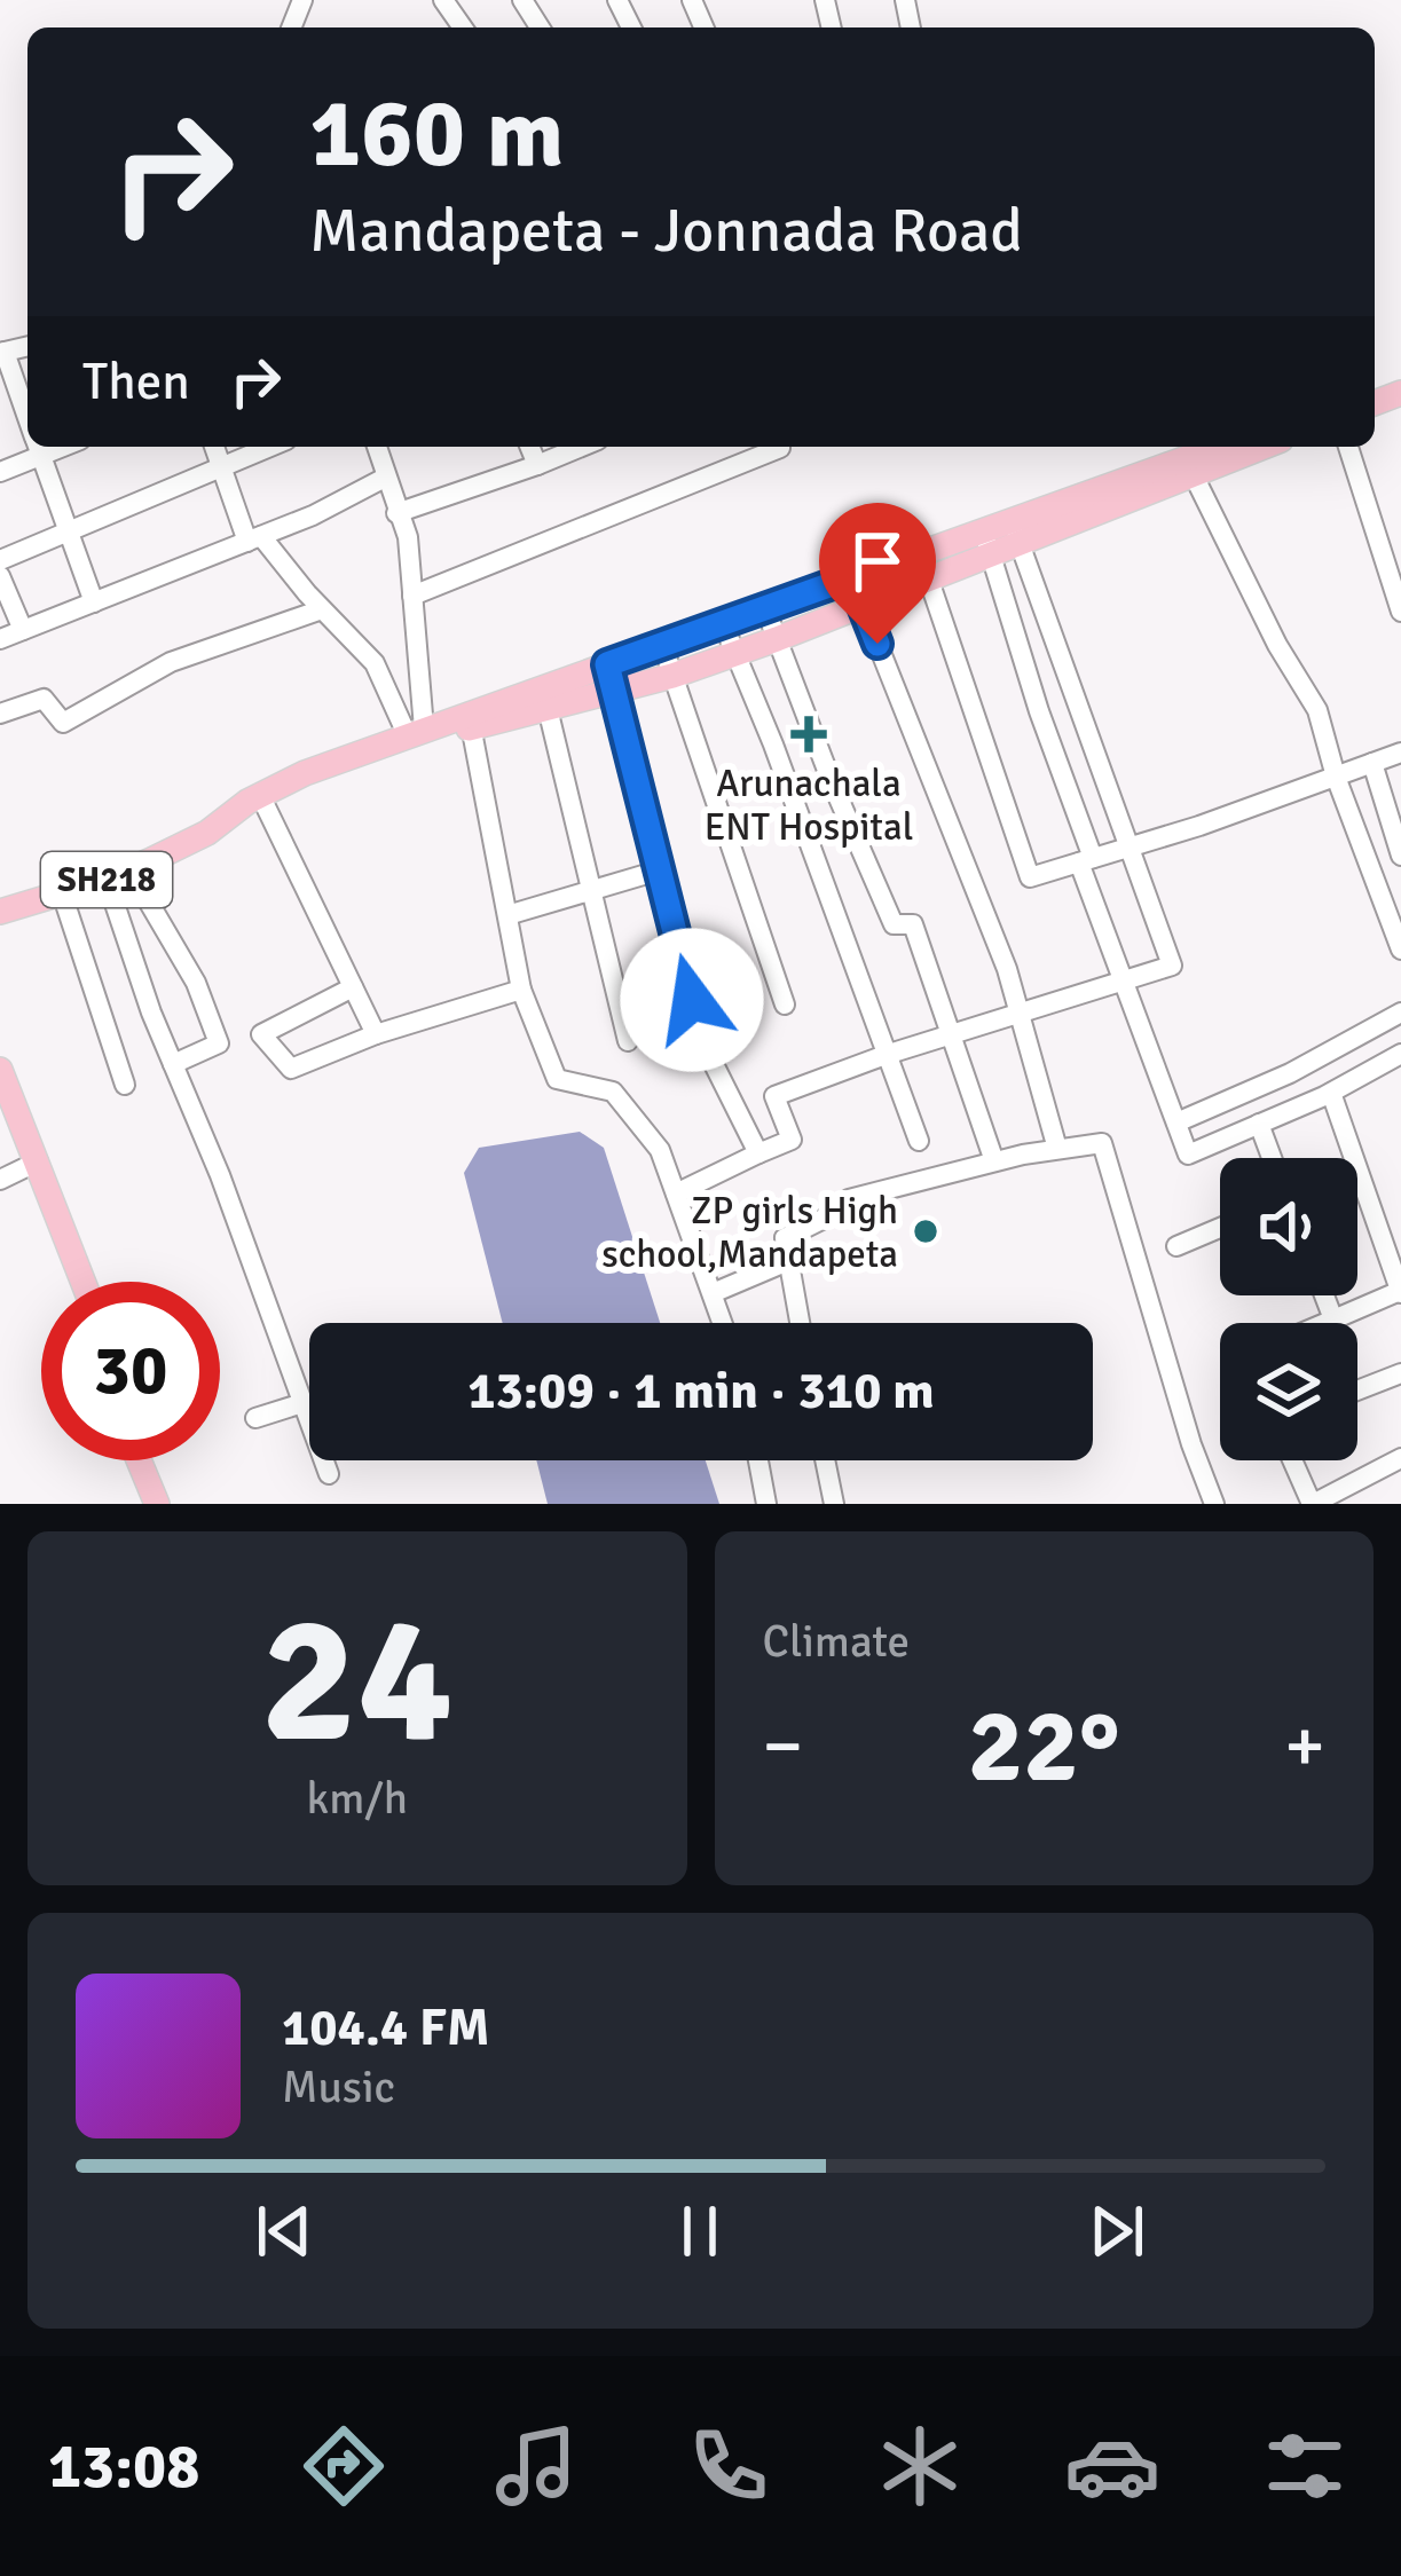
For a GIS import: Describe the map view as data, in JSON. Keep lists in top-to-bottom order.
{
  "streets": {
    "main road": ["SH218"]
  },
  "places": {
    "health": ["Arunachala ENT Hospital"],
    "other": ["ZP girls High school,Mandapeta"]
  },
  "page": {
    "turn": ["160 m", "Mandapeta - Jonnada Road"],
    "then": "Then",
    "limit": "30",
    "trip": "13:09 · 1 min · 310 m",
    "tile": [
      ["24", "km/h"],
      "Climate"
    ],
    "heat": ["−", "22°", "+"],
    "song": ["104.4 FM", "Music"],
    "tabs": "13:08"
  }
}
